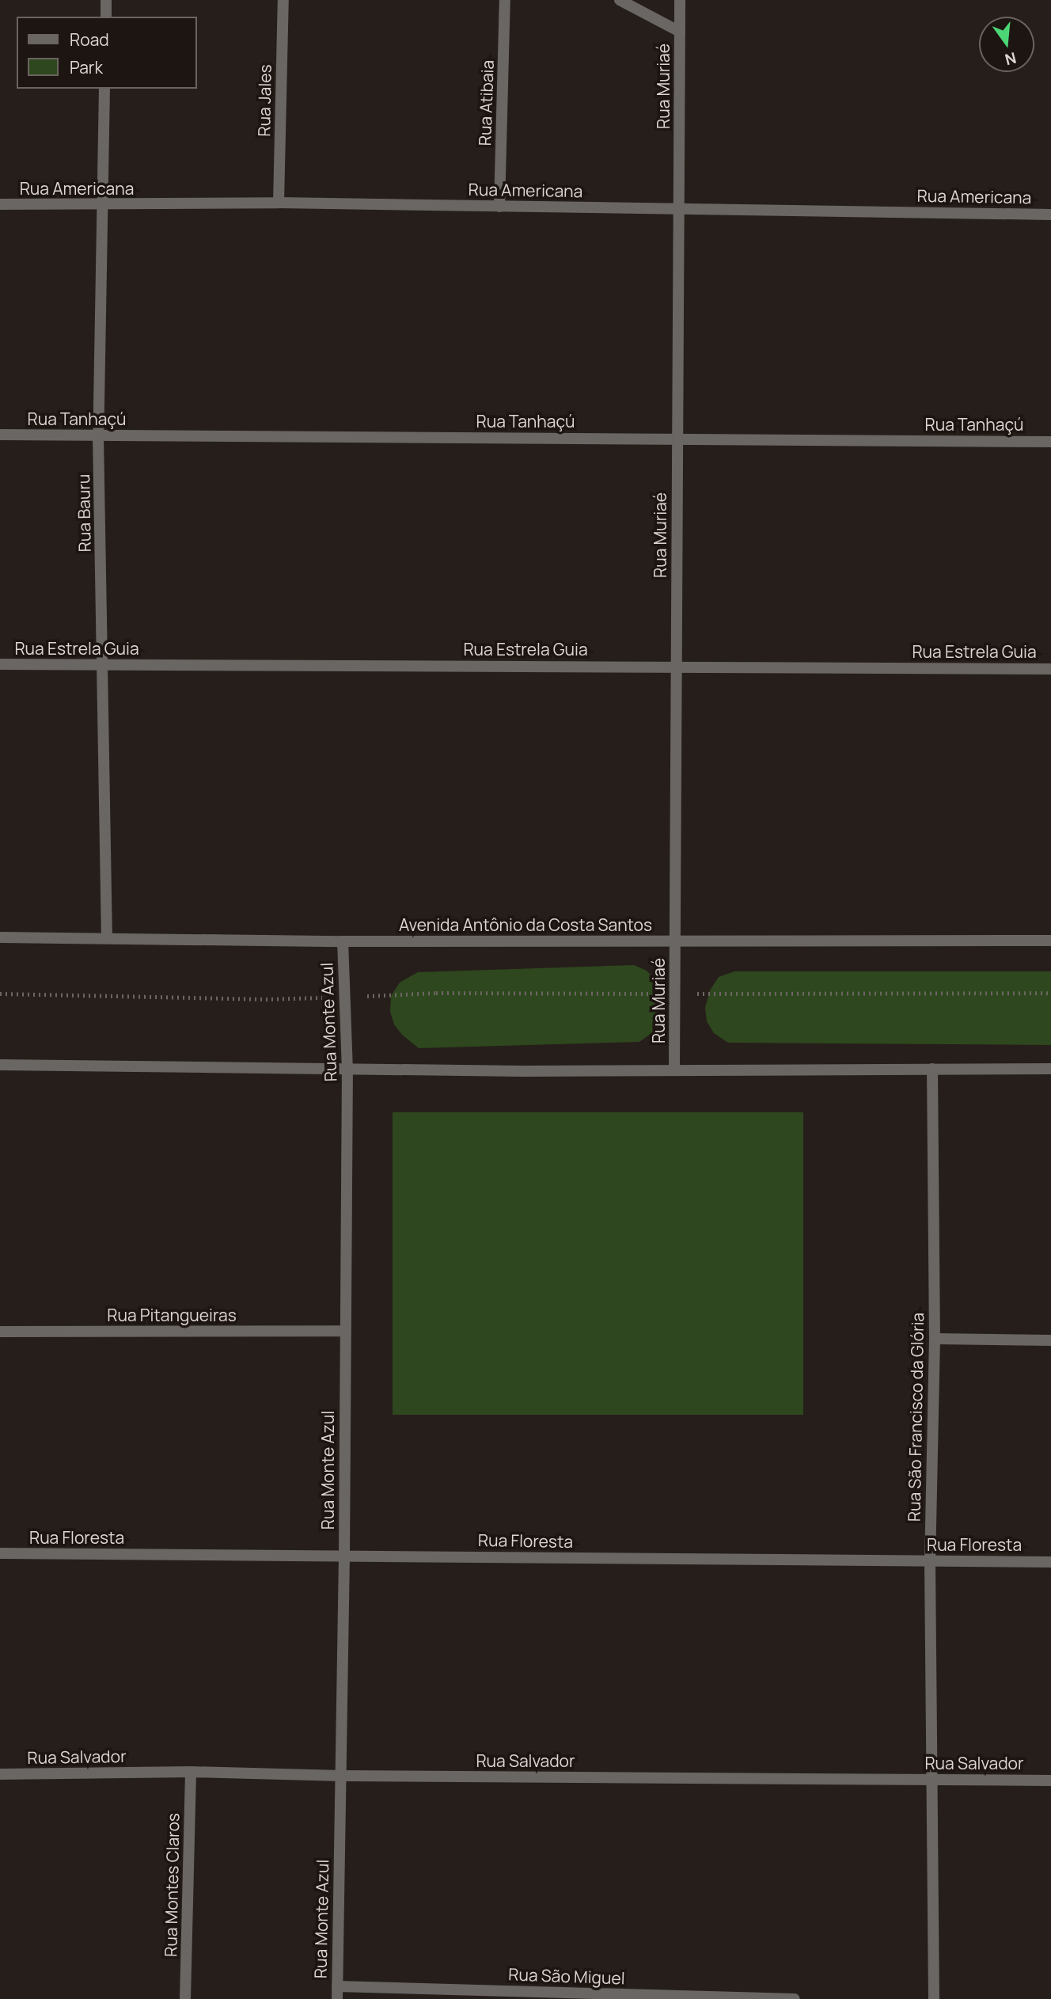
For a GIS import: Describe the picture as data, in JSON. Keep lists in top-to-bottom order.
{
  "streets": {
    "street": [
      "Rua Muriaé",
      "Rua Jales",
      "Rua Atibaia",
      "Rua Americana",
      "Rua Tanhaçú",
      "Rua Bauru",
      "Rua Estrela Guia",
      "Avenida Antônio da Costa Santos",
      "Rua Monte Azul",
      "Rua Pitangueiras",
      "Rua São Francisco da Glória",
      "Rua Floresta",
      "Rua Salvador",
      "Rua Montes Claros",
      "Rua São Miguel"
    ]
  },
  "crossings": [
    ["Rua Muriaé", "Rua Americana"],
    ["Rua Muriaé", "Rua Tanhaçú"],
    ["Rua Muriaé", "Rua Estrela Guia"],
    ["Rua Muriaé", "Avenida Antônio da Costa Santos"],
    ["Rua Jales", "Rua Americana"],
    ["Rua Atibaia", "Rua Americana"],
    ["Rua Americana", "Rua Bauru"],
    ["Rua Tanhaçú", "Rua Bauru"],
    ["Rua Bauru", "Rua Estrela Guia"],
    ["Rua Bauru", "Avenida Antônio da Costa Santos"],
    ["Avenida Antônio da Costa Santos", "Rua Monte Azul"],
    ["Rua Monte Azul", "Rua Pitangueiras"],
    ["Rua Monte Azul", "Rua Floresta"],
    ["Rua Monte Azul", "Rua Salvador"],
    ["Rua Monte Azul", "Rua São Miguel"],
    ["Rua São Francisco da Glória", "Rua Floresta"],
    ["Rua São Francisco da Glória", "Rua Salvador"],
    ["Rua Salvador", "Rua Montes Claros"]
  ],
  "legend": ["Road", "Park"],
  "north": "bottom"
}
